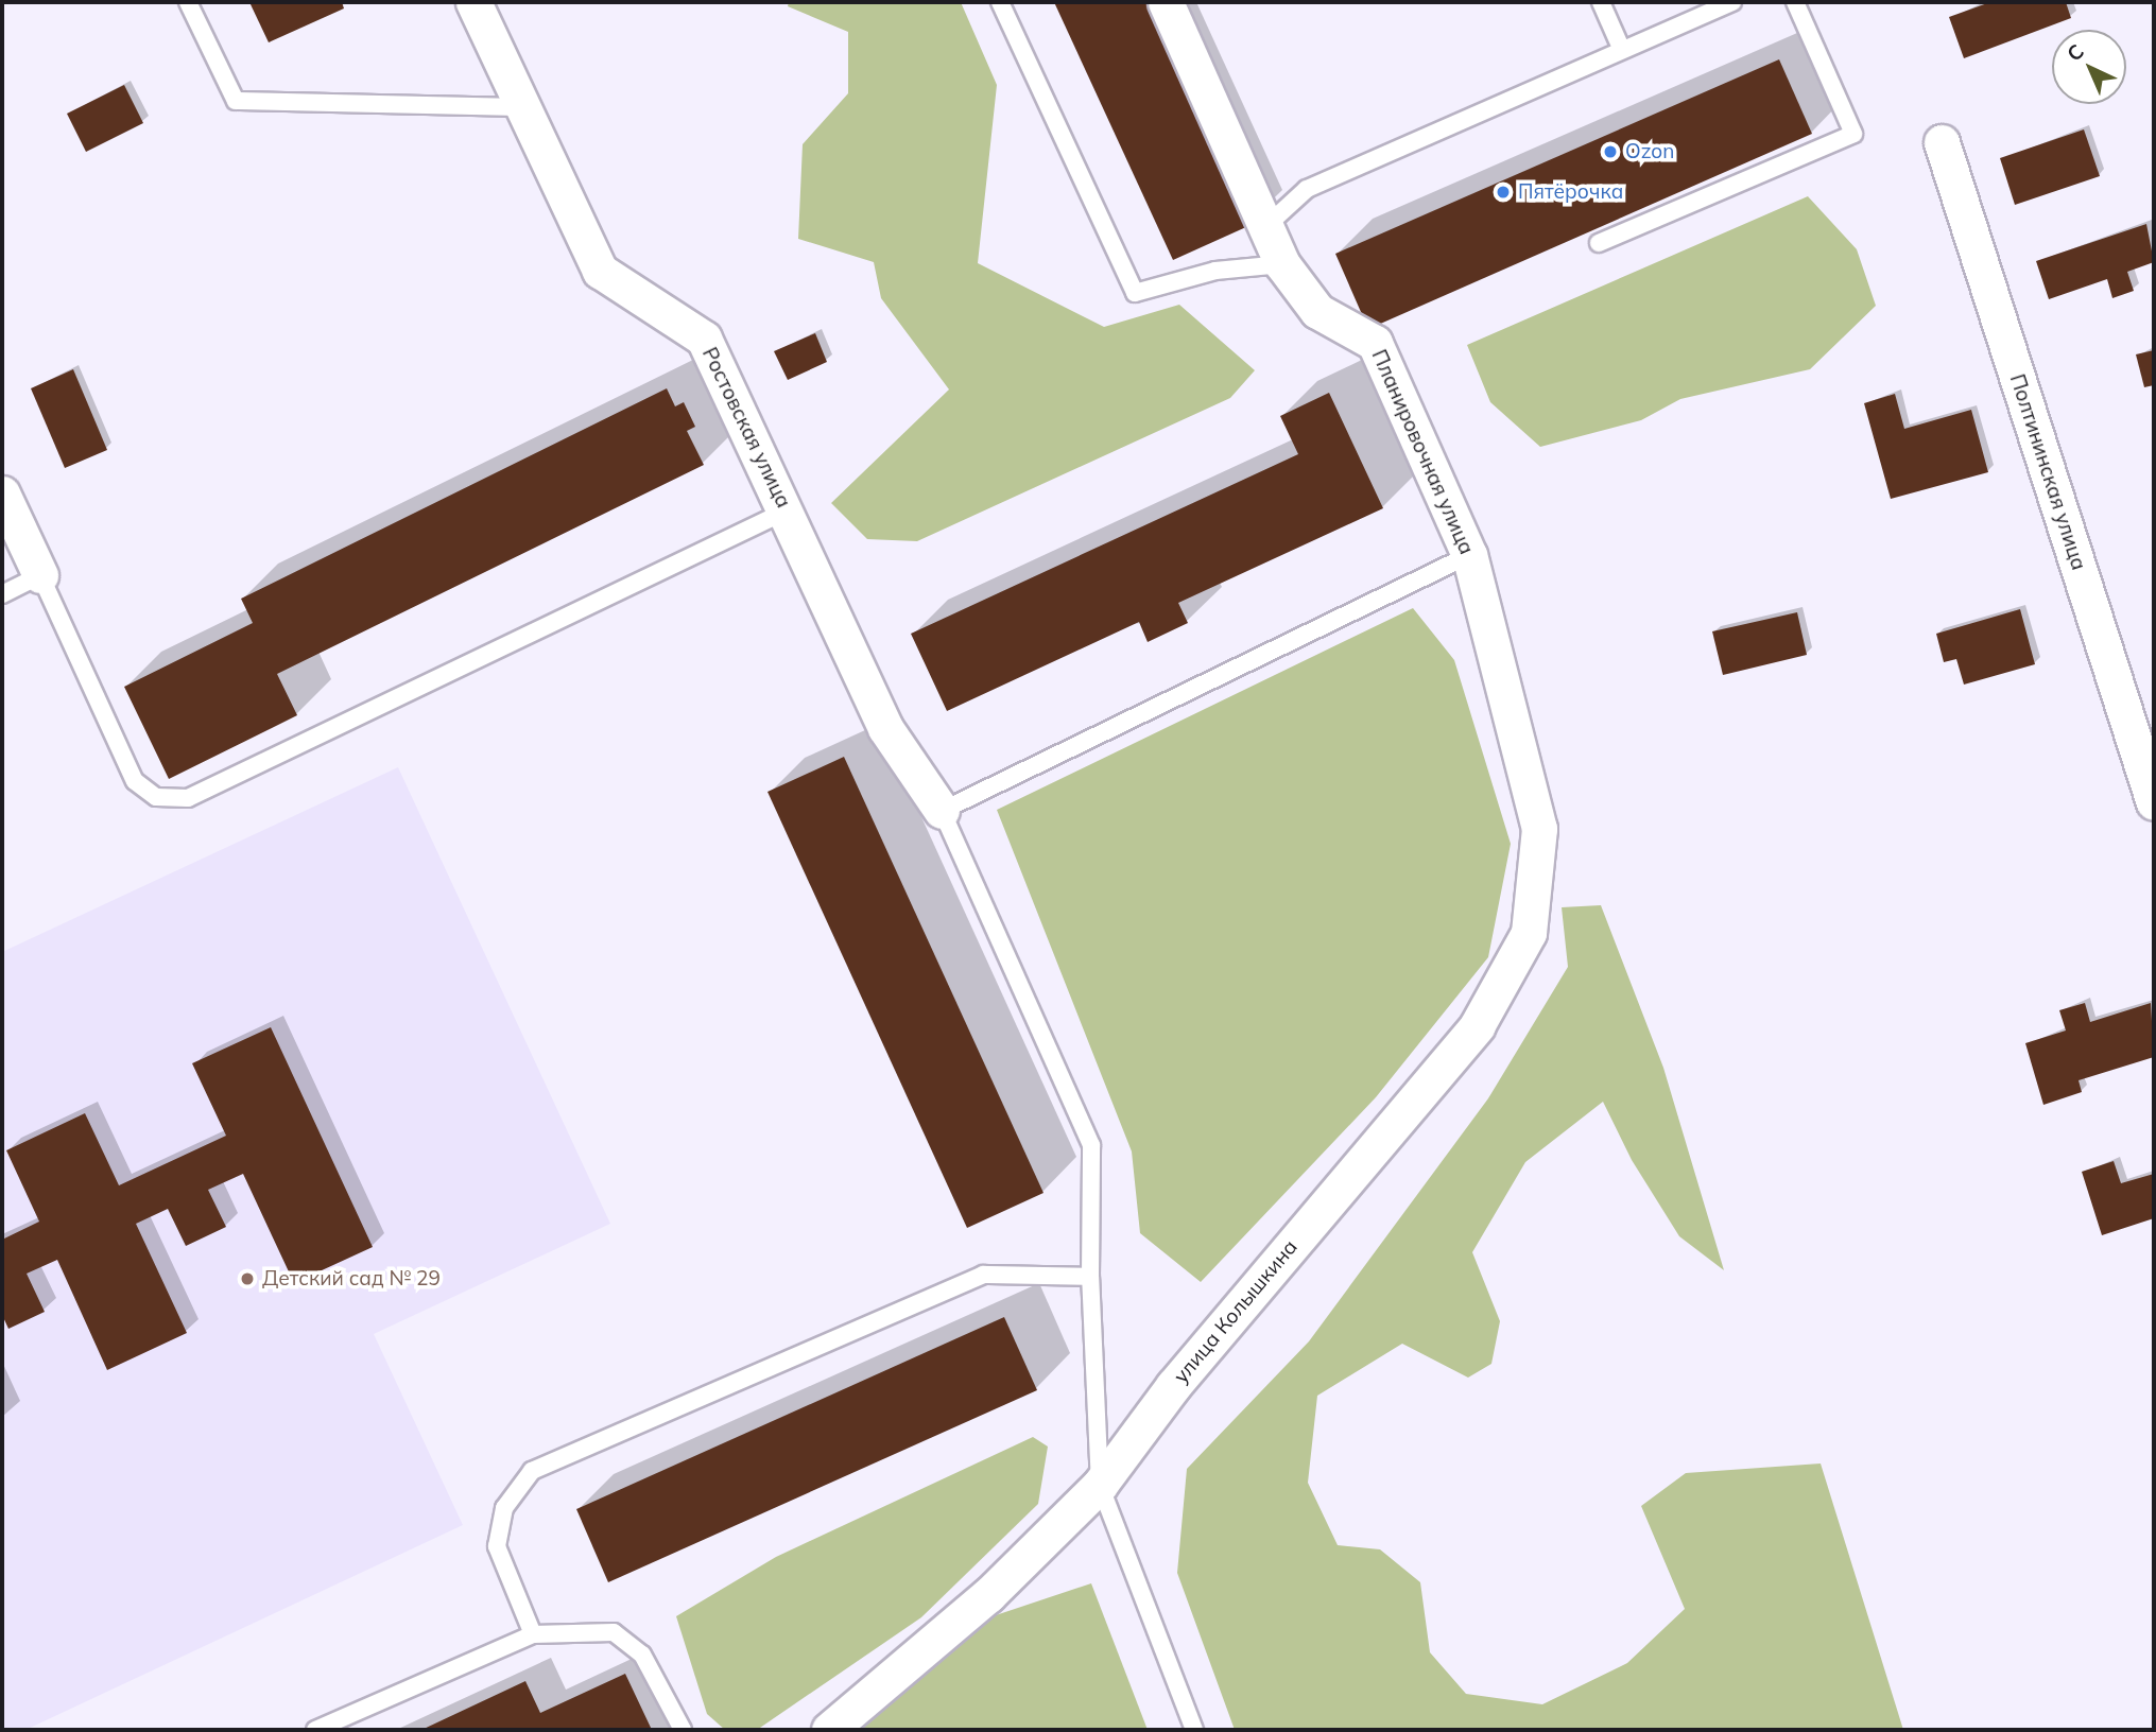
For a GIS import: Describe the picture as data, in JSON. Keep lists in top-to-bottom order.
{
  "streets": {
    "street": [
      "Ростовская улица",
      "Планировочная улица",
      "Полтининская улица",
      "улица Колышкина"
    ]
  },
  "crossings": [
    ["Планировочная улица", "улица Колышкина"]
  ],
  "places": ["Ozon", "Пятёрочка", "Детский сад № 29"],
  "north": "top left"
}
